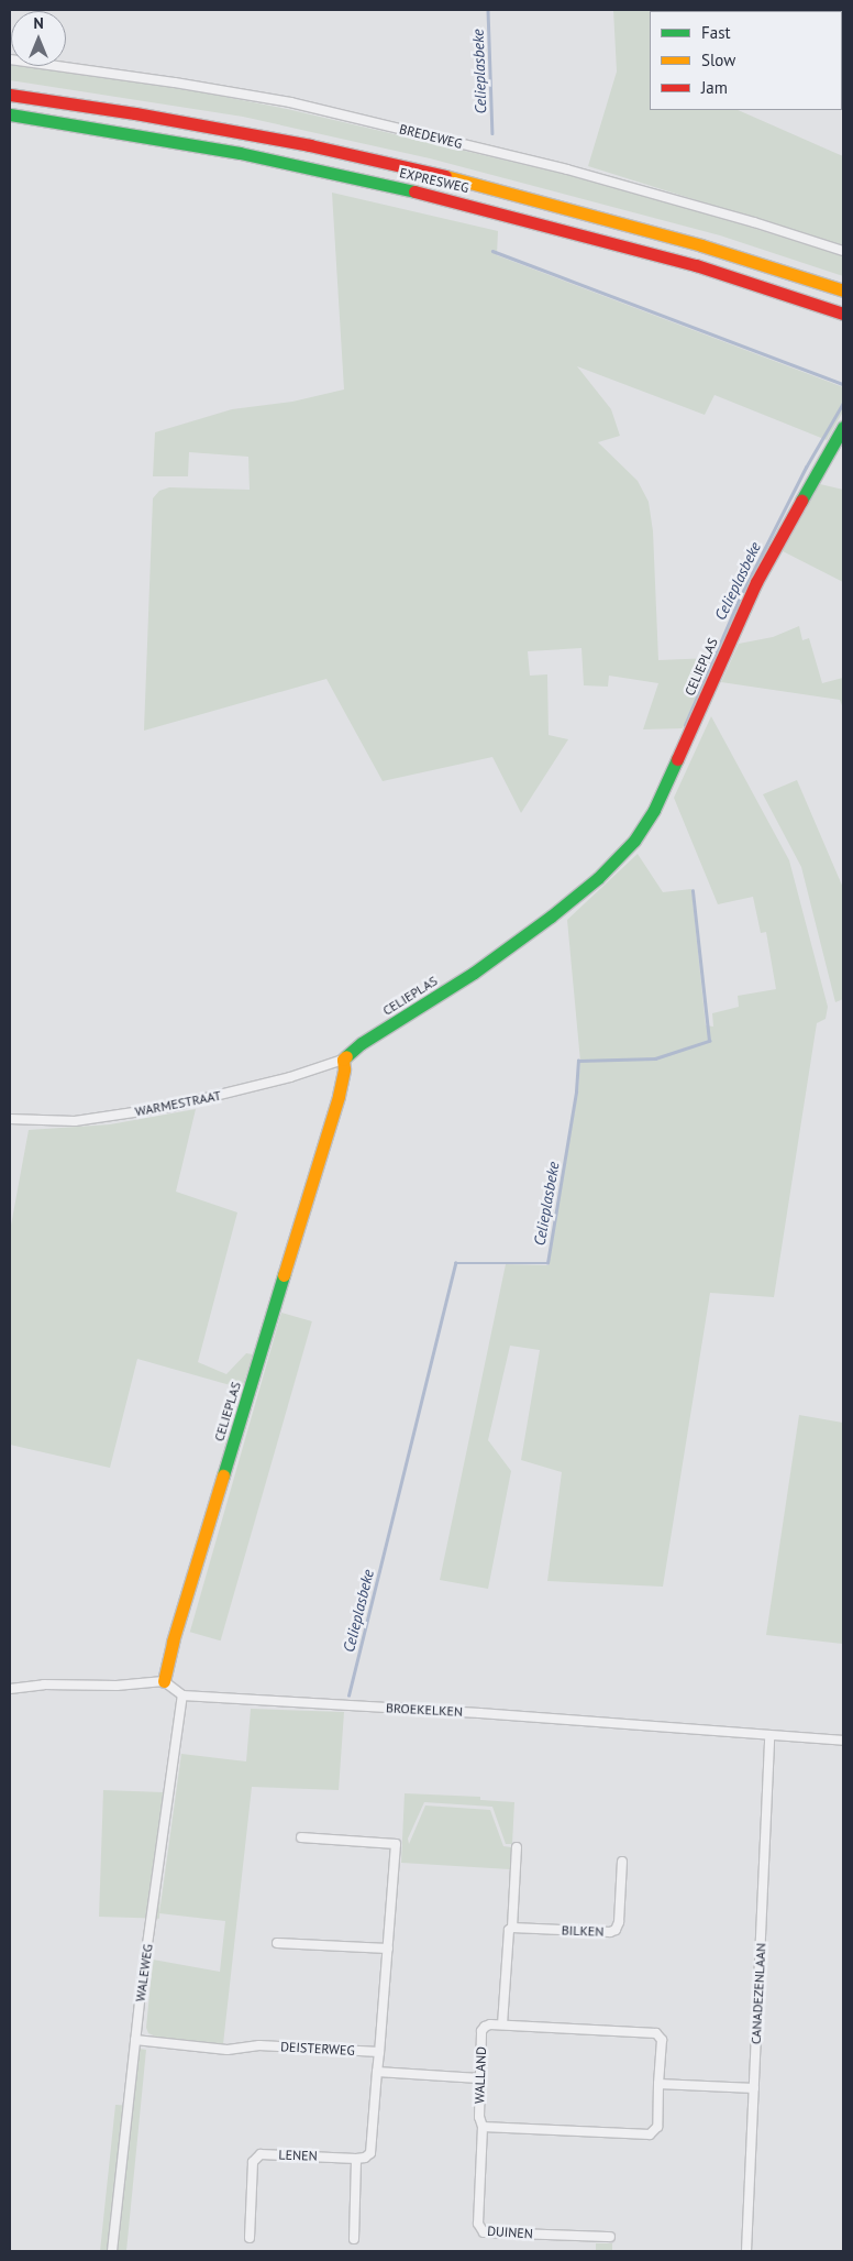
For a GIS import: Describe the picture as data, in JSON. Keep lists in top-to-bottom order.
{
  "streets": {
    "main road": ["EXPRESWEG", "CELIEPLAS"],
    "street": [
      "BREDEWEG",
      "WARMESTRAAT",
      "BROEKELKEN",
      "BILKEN",
      "WALEWEG",
      "CANADEZENLAAN",
      "DEISTERWEG",
      "WALLAND",
      "LENEN",
      "DUINEN"
    ]
  },
  "crossings": [
    ["CELIEPLAS", "WARMESTRAAT"],
    ["BROEKELKEN", "WALEWEG"],
    ["BROEKELKEN", "CANADEZENLAAN"],
    ["WALEWEG", "DEISTERWEG"],
    ["WALLAND", "DUINEN"]
  ],
  "water": ["Celieplasbeke"],
  "legend": ["Fast", "Slow", "Jam"],
  "north": "top"
}
